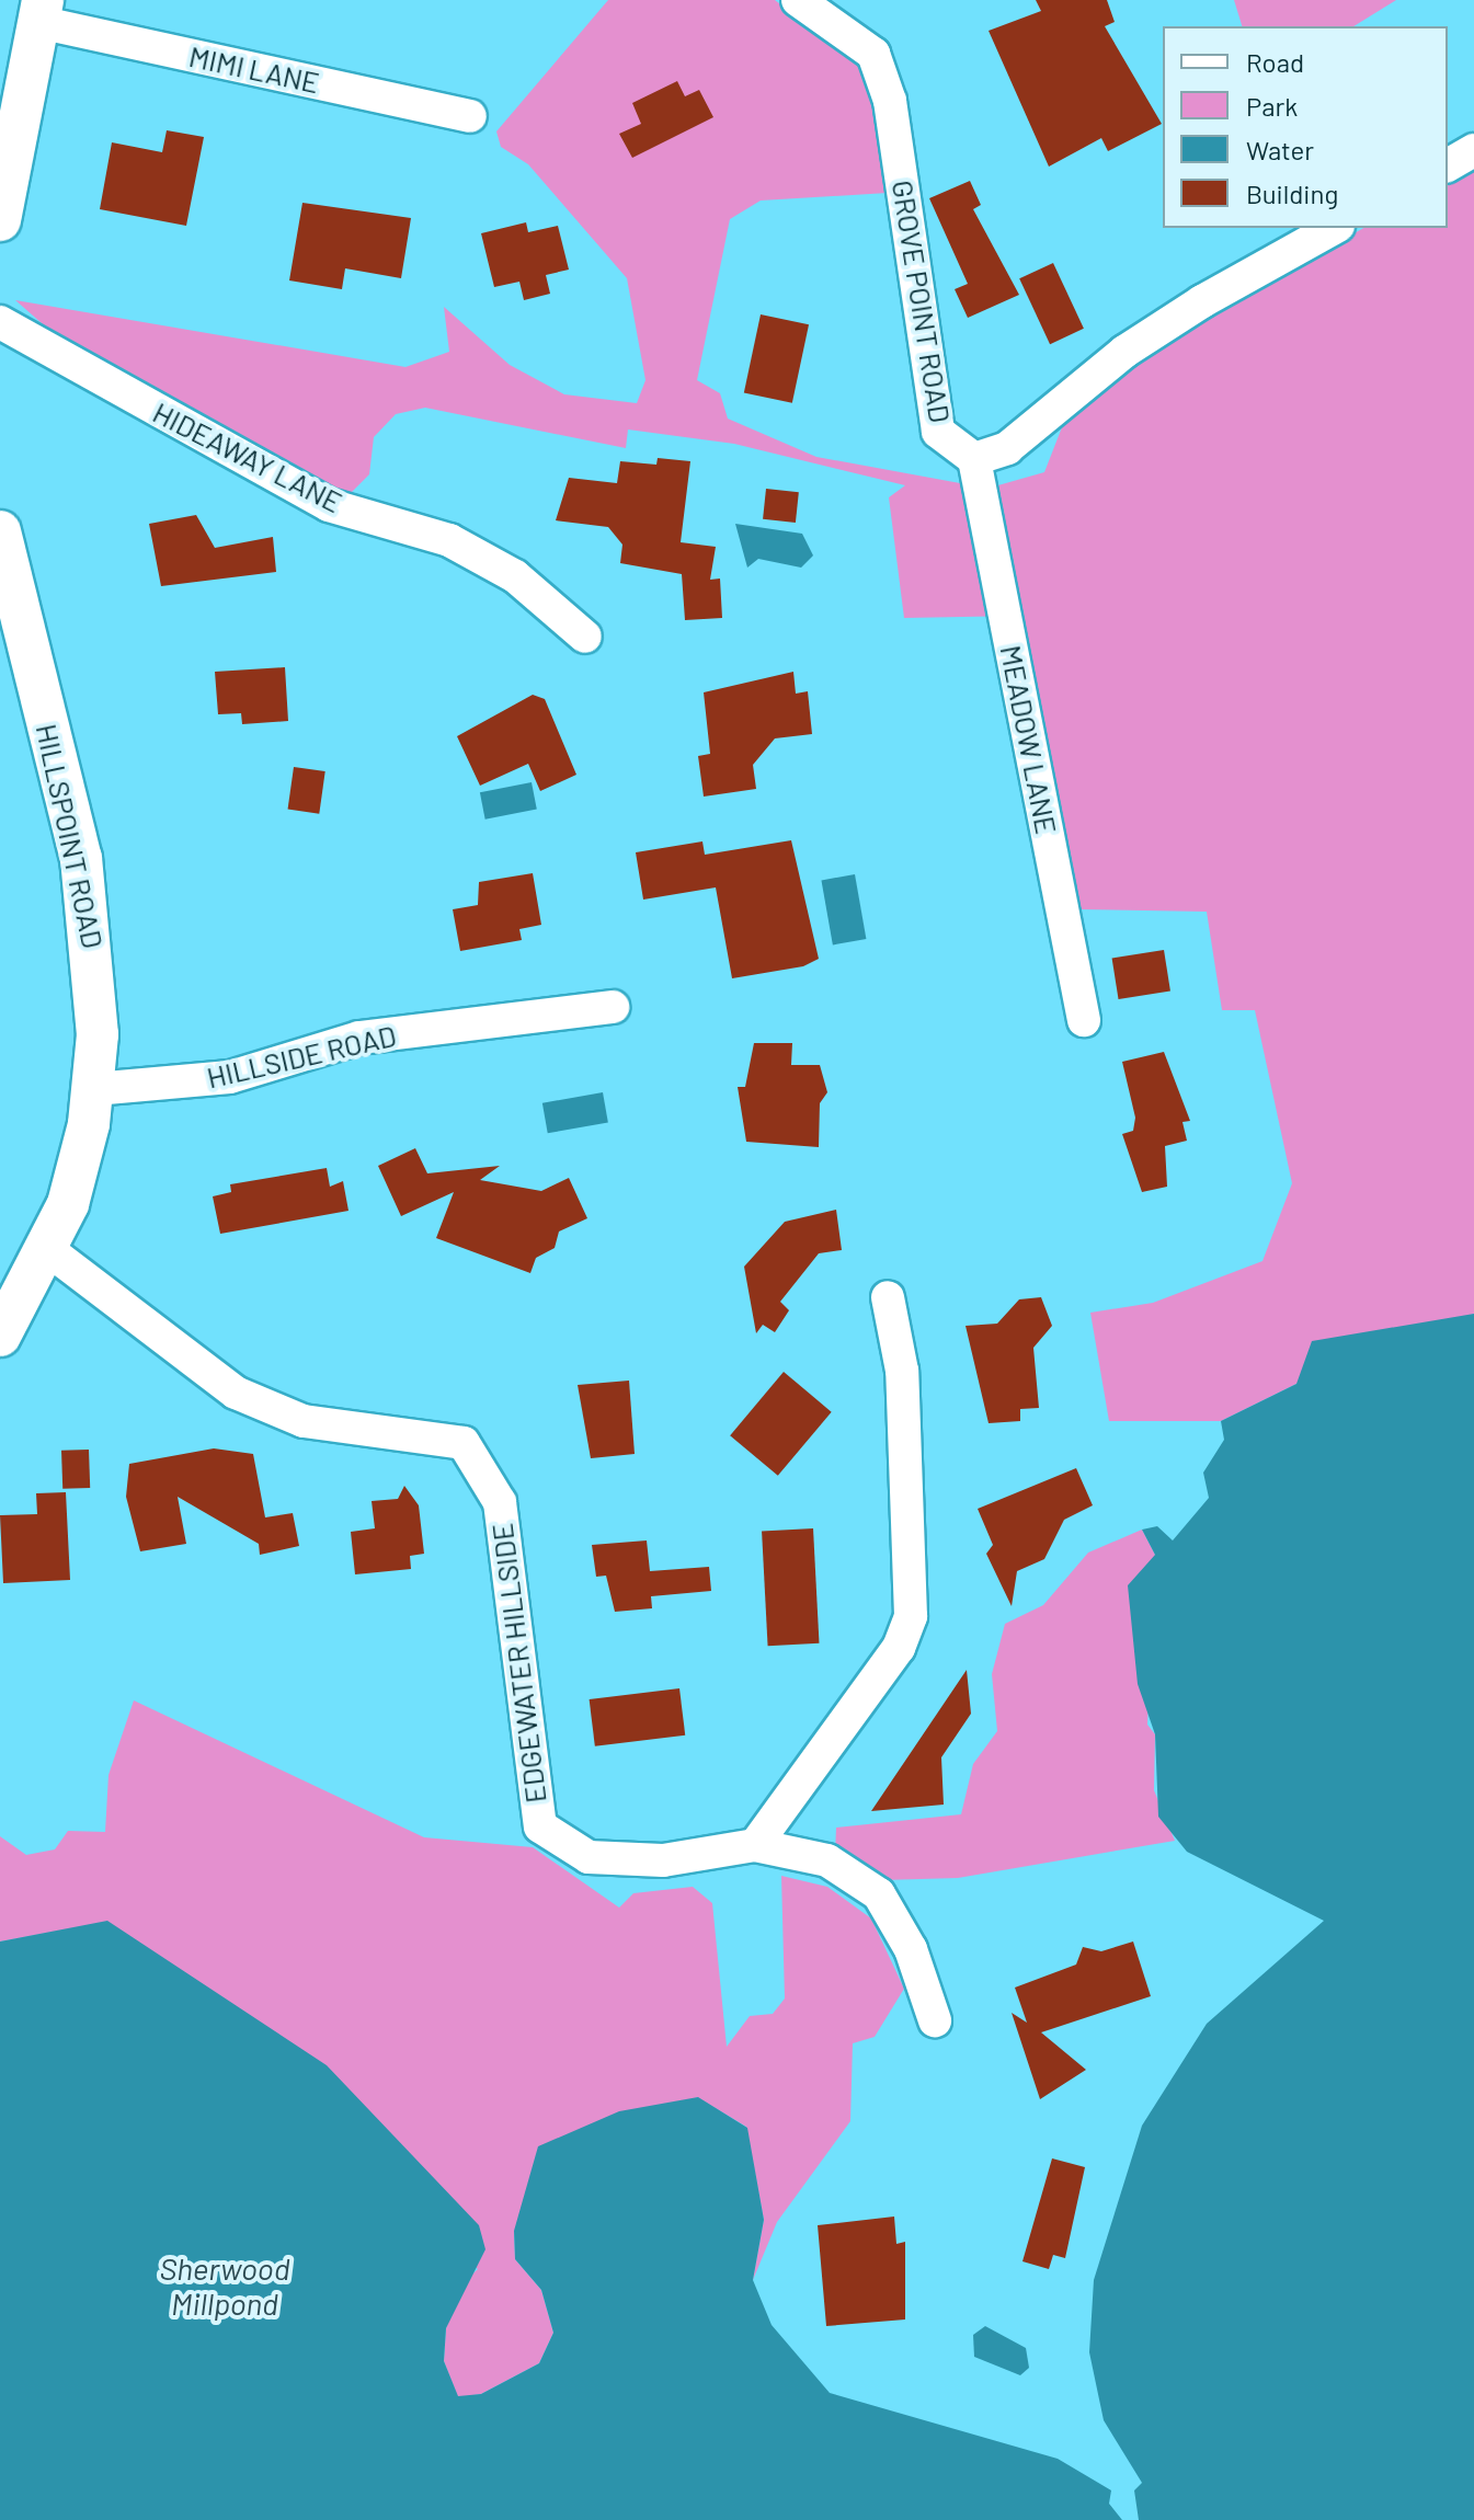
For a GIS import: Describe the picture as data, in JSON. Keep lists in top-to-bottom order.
{
  "streets": {
    "street": [
      "MIMI LANE",
      "GROVE POINT ROAD",
      "HIDEAWAY LANE",
      "MEADOW LANE",
      "HILLSPOINT ROAD",
      "HILLSIDE ROAD",
      "EDGEWATER HILLSIDE"
    ]
  },
  "crossings": [
    ["GROVE POINT ROAD", "MEADOW LANE"],
    ["HILLSPOINT ROAD", "HILLSIDE ROAD"],
    ["HILLSPOINT ROAD", "EDGEWATER HILLSIDE"]
  ],
  "water": ["Sherwood Millpond"],
  "legend": [
    "Road",
    "Park",
    "Water",
    "Building"
  ]
}
